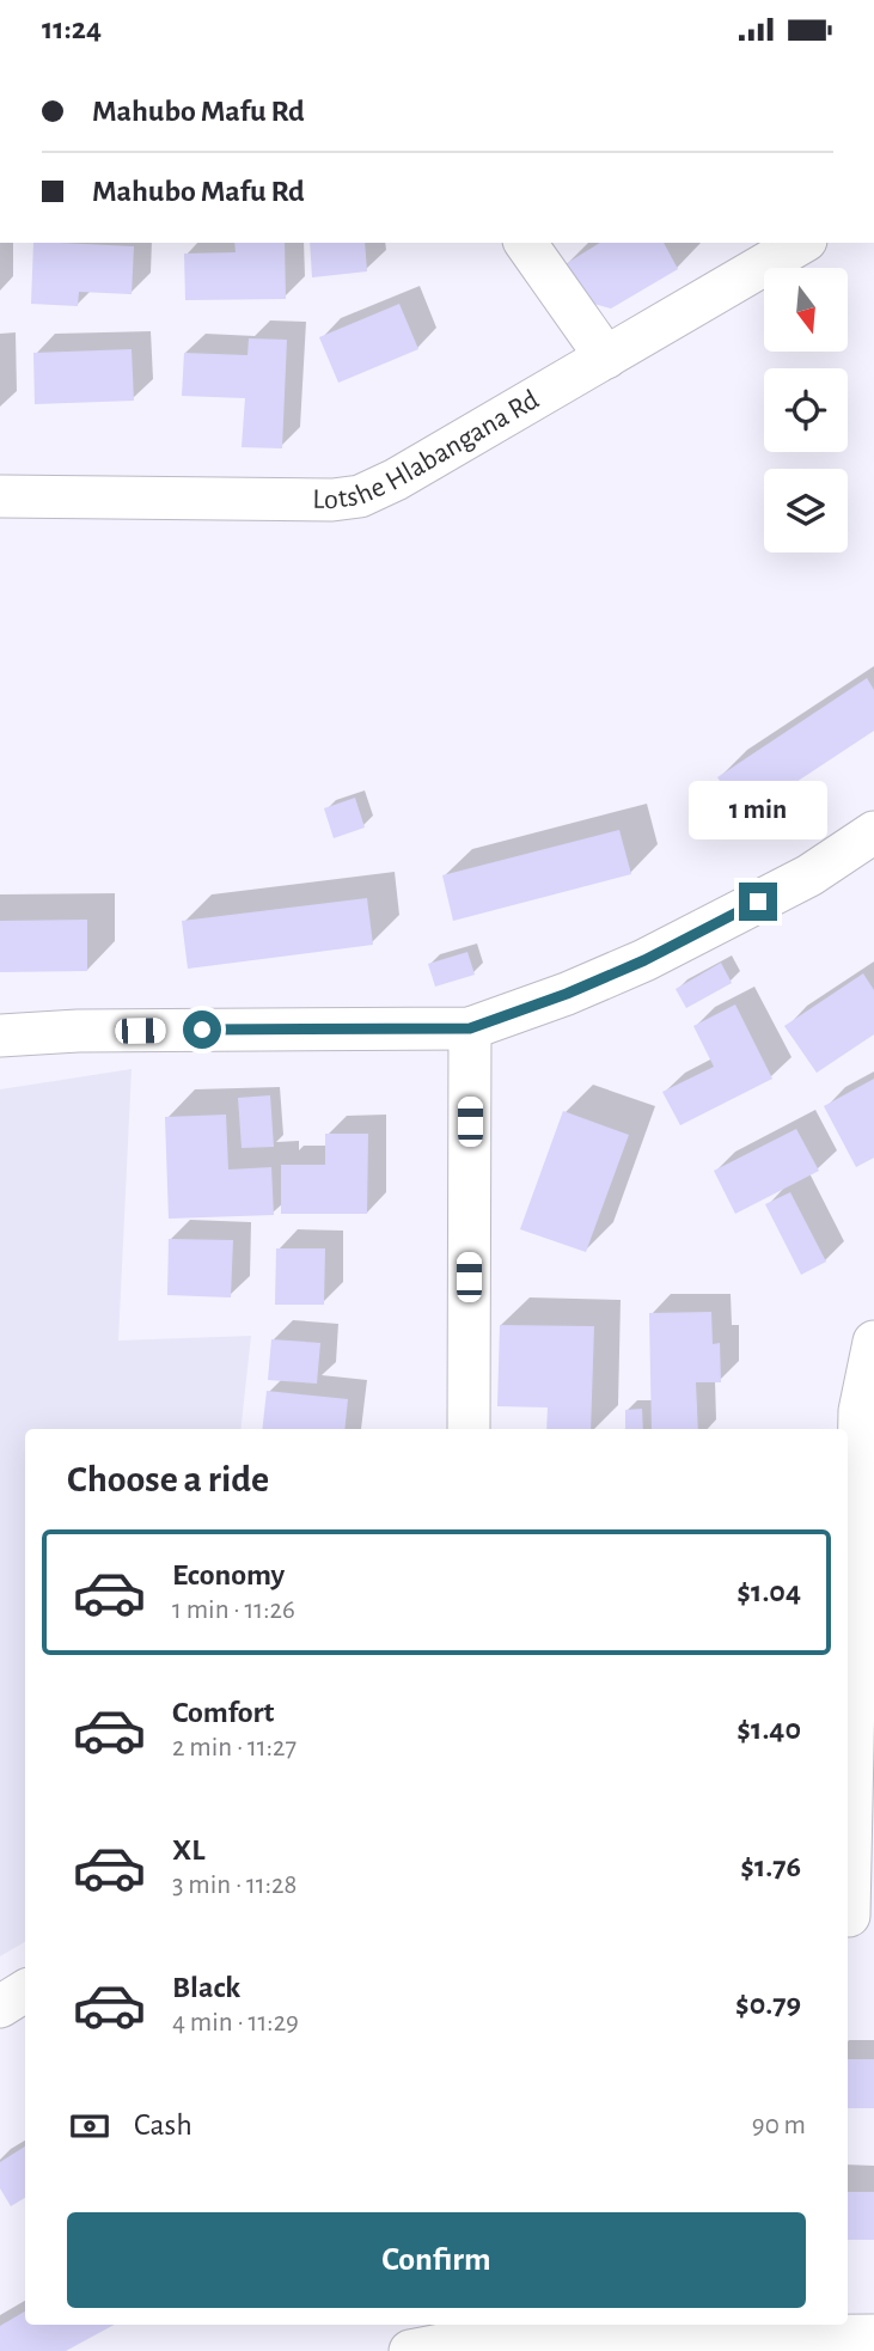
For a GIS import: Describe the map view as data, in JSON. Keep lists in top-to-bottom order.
{
  "streets": {
    "street": ["Lotshe Hlabangana Rd"]
  },
  "north": "bottom",
  "page": {
    "status": "11:24",
    "banner": ["Mahubo Mafu Rd", "Mahubo Mafu Rd"],
    "bubble": "1 min",
    "heading": "Choose a ride",
    "list": [
      {
        "name": "Economy",
        "note": "1 min · 11:26",
        "value": "$1.04"
      },
      {
        "name": "Comfort",
        "note": "2 min · 11:27",
        "value": "$1.40"
      },
      {
        "name": "XL",
        "note": "3 min · 11:28",
        "value": "$1.76"
      },
      {
        "name": "Black",
        "note": "4 min · 11:29",
        "value": "$0.79"
      }
    ],
    "pay": ["Cash", "90 m"],
    "buttons": "Confirm"
  }
}
